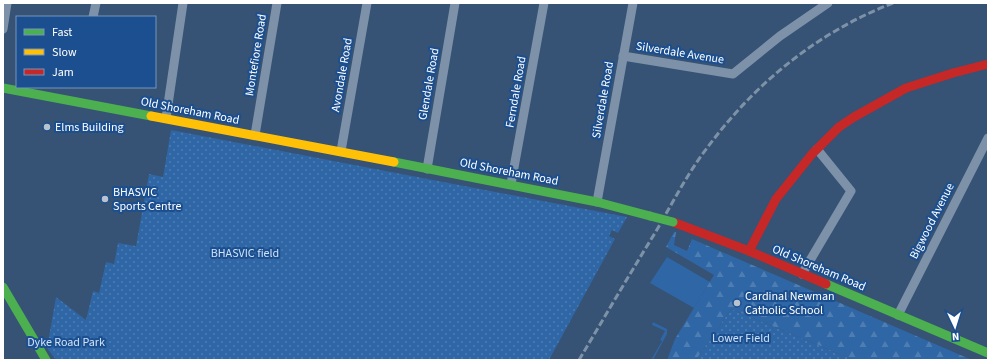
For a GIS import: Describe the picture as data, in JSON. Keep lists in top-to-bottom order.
{
  "streets": {
    "main road": ["Old Shoreham Road"],
    "street": [
      "Silverdale Avenue",
      "Montefiore Road",
      "Avondale Road",
      "Glendale Road",
      "Ferndale Road",
      "Silverdale Road",
      "Bigwood Avenue"
    ]
  },
  "crossings": [
    ["Silverdale Avenue", "Silverdale Road"],
    ["Montefiore Road", "Old Shoreham Road"],
    ["Avondale Road", "Old Shoreham Road"],
    ["Glendale Road", "Old Shoreham Road"],
    ["Ferndale Road", "Old Shoreham Road"],
    ["Silverdale Road", "Old Shoreham Road"],
    ["Old Shoreham Road", "Bigwood Avenue"]
  ],
  "parks": ["BHASVIC field", "Lower Field", "Dyke Road Park"],
  "places": ["Elms Building", "BHASVIC Sports Centre", "Cardinal Newman Catholic School"],
  "legend": ["Fast", "Slow", "Jam"],
  "north": "bottom"
}
